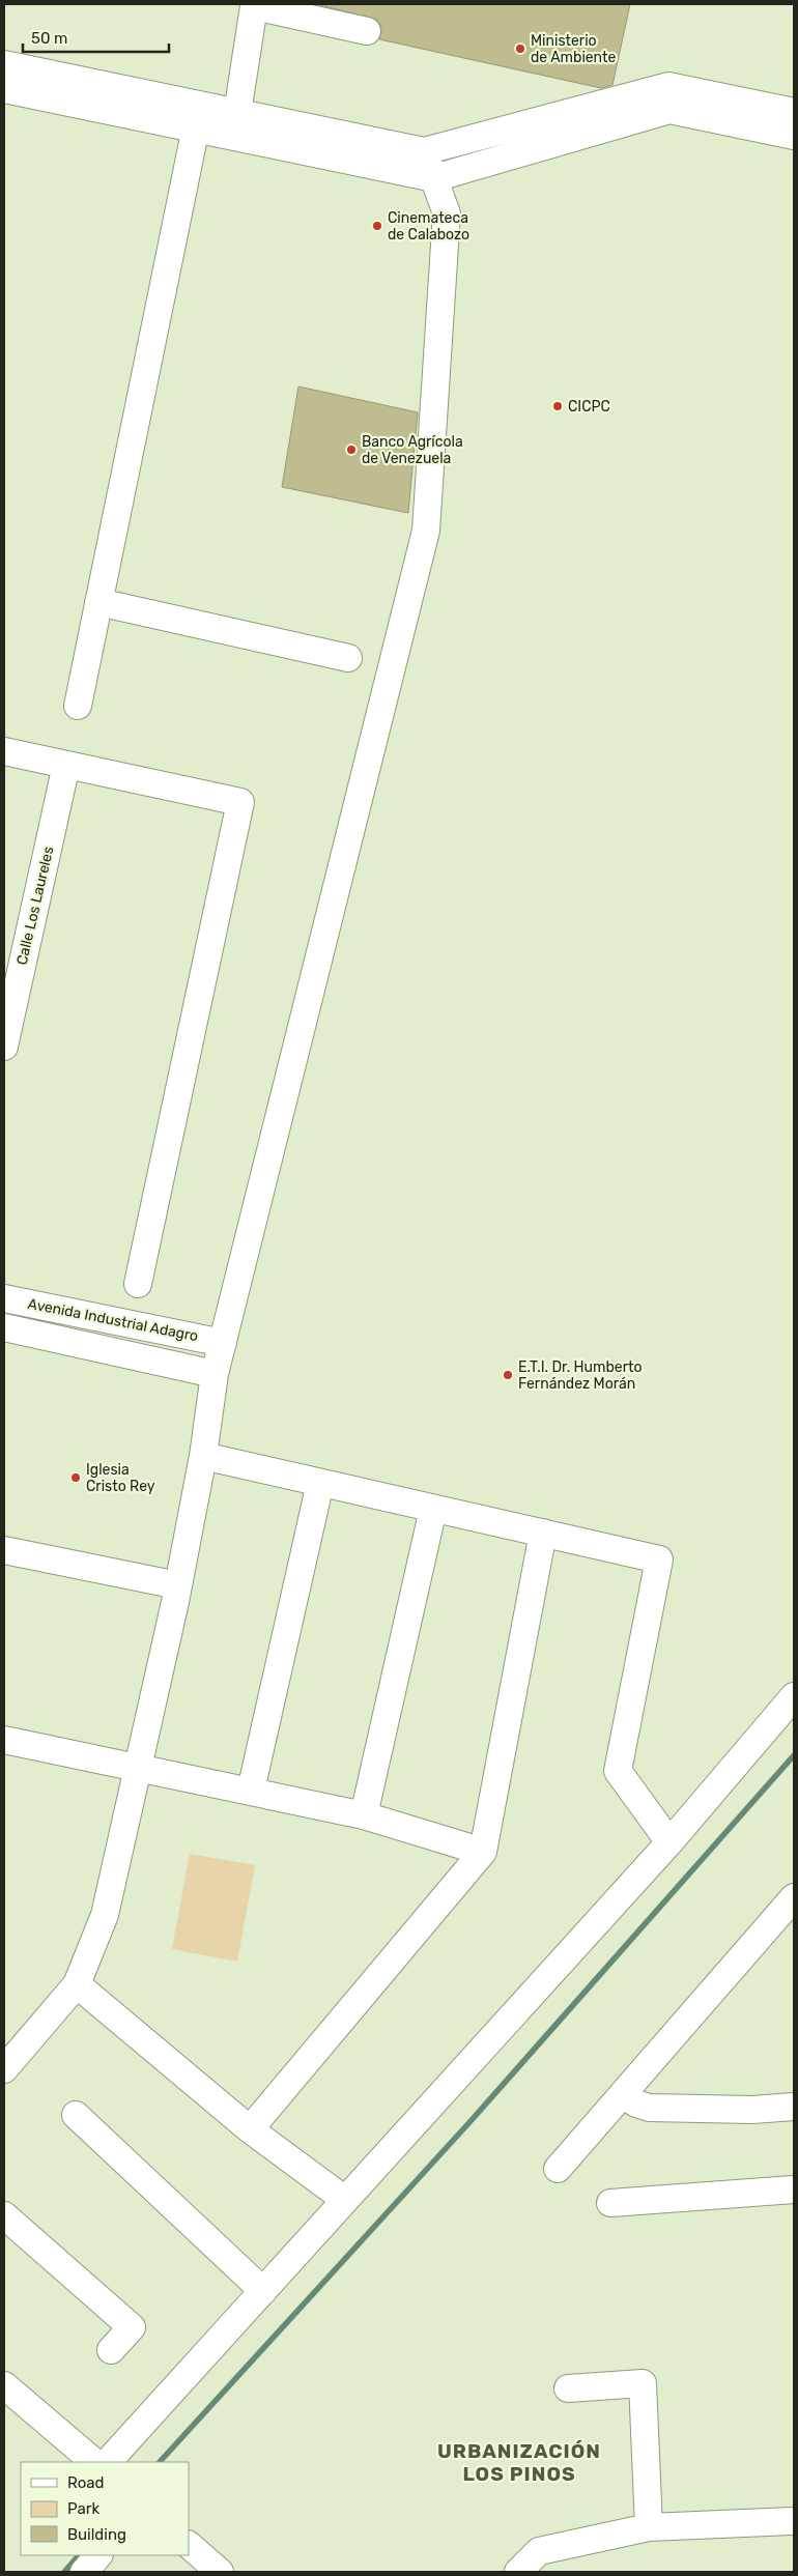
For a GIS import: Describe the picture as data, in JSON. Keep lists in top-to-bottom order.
{
  "streets": {
    "street": ["Calle Los Laureles", "Avenida Industrial Adagro"]
  },
  "districts": ["URBANIZACIÓN LOS PINOS"],
  "places": [
    "Ministerio de Ambiente",
    "Cinemateca de Calabozo",
    "CICPC",
    "Banco Agrícola de Venezuela",
    "E.T.I. Dr. Humberto Fernández Morán",
    "Iglesia Cristo Rey"
  ],
  "legend": ["Road", "Park", "Building"],
  "scale_bar": "50 m"
}
